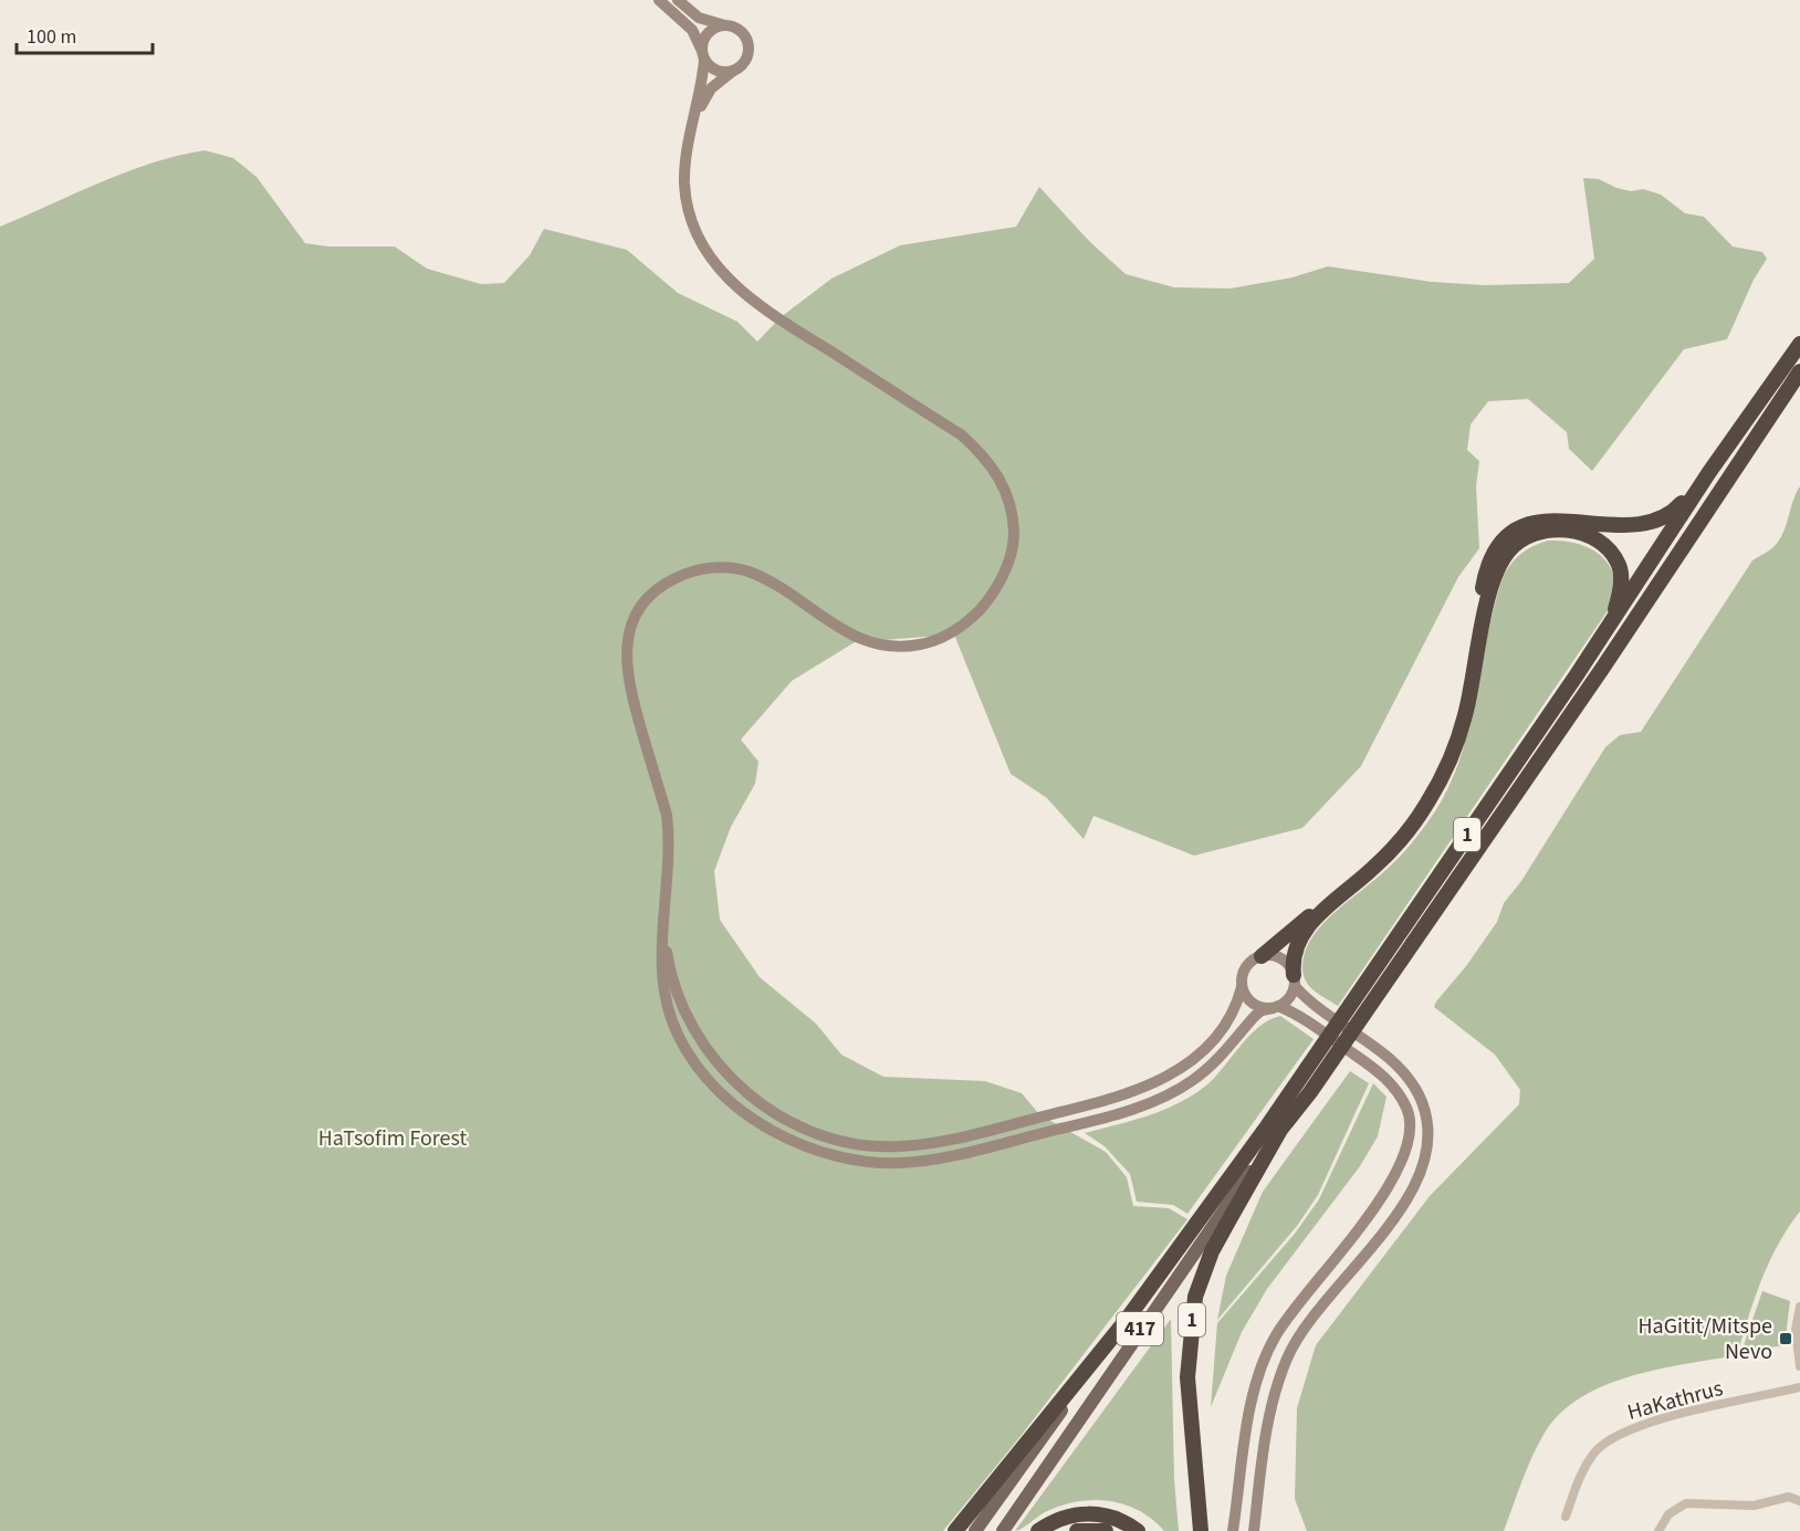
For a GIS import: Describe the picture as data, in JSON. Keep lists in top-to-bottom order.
{
  "streets": {
    "highway": ["1"],
    "main road": ["417"],
    "street": ["HaKathrus"]
  },
  "crossings": [
    ["1", "417"]
  ],
  "parks": ["HaTsofim Forest"],
  "places": {
    "transit": ["HaGitit/Mitspe Nevo"]
  },
  "scale_bar": "100 m"
}
